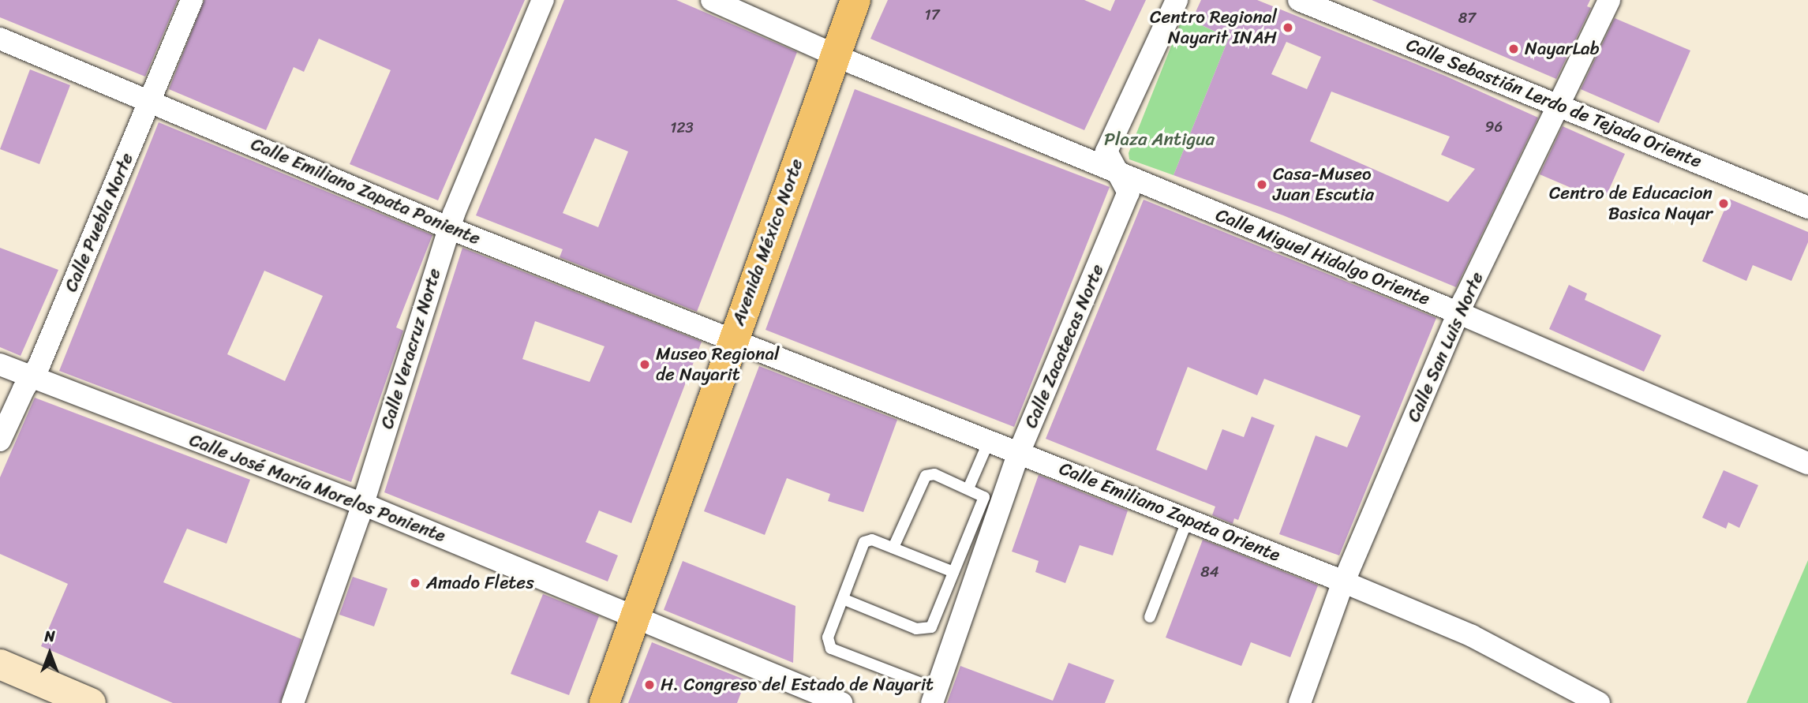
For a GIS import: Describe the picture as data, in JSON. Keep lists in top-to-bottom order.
{
  "streets": {
    "main road": ["Avenida México Norte"],
    "street": [
      "Calle Sebastián Lerdo de Tejada Oriente",
      "Calle Emiliano Zapata Poniente",
      "Calle Puebla Norte",
      "Calle Miguel Hidalgo Oriente",
      "Calle Zacatecas Norte",
      "Calle San Luis Norte",
      "Calle Veracruz Norte",
      "Calle José María Morelos Poniente",
      "Calle Emiliano Zapata Oriente"
    ]
  },
  "crossings": [
    ["Calle Sebastián Lerdo de Tejada Oriente", "Calle San Luis Norte"],
    ["Calle Emiliano Zapata Poniente", "Calle Puebla Norte"],
    ["Calle Emiliano Zapata Poniente", "Avenida México Norte"],
    ["Calle Emiliano Zapata Poniente", "Calle Veracruz Norte"],
    ["Calle Emiliano Zapata Poniente", "Calle Emiliano Zapata Oriente"],
    ["Calle Puebla Norte", "Calle José María Morelos Poniente"],
    ["Avenida México Norte", "Calle Miguel Hidalgo Oriente"],
    ["Avenida México Norte", "Calle José María Morelos Poniente"],
    ["Avenida México Norte", "Calle Emiliano Zapata Oriente"],
    ["Calle Miguel Hidalgo Oriente", "Calle Zacatecas Norte"],
    ["Calle Miguel Hidalgo Oriente", "Calle San Luis Norte"],
    ["Calle Zacatecas Norte", "Calle Emiliano Zapata Oriente"],
    ["Calle San Luis Norte", "Calle Emiliano Zapata Oriente"],
    ["Calle Veracruz Norte", "Calle José María Morelos Poniente"]
  ],
  "parks": ["Plaza Antigua"],
  "places": [
    "Centro Regional Nayarit INAH",
    "NayarLab",
    "Casa-Museo Juan Escutia",
    "Centro de Educacion Basica Nayar",
    "Museo Regional de Nayarit",
    "Amado Fletes",
    "H. Congreso del Estado de Nayarit"
  ],
  "house_numbers": [
    "17",
    "87",
    "96",
    "123",
    "84"
  ],
  "north": "top"
}
